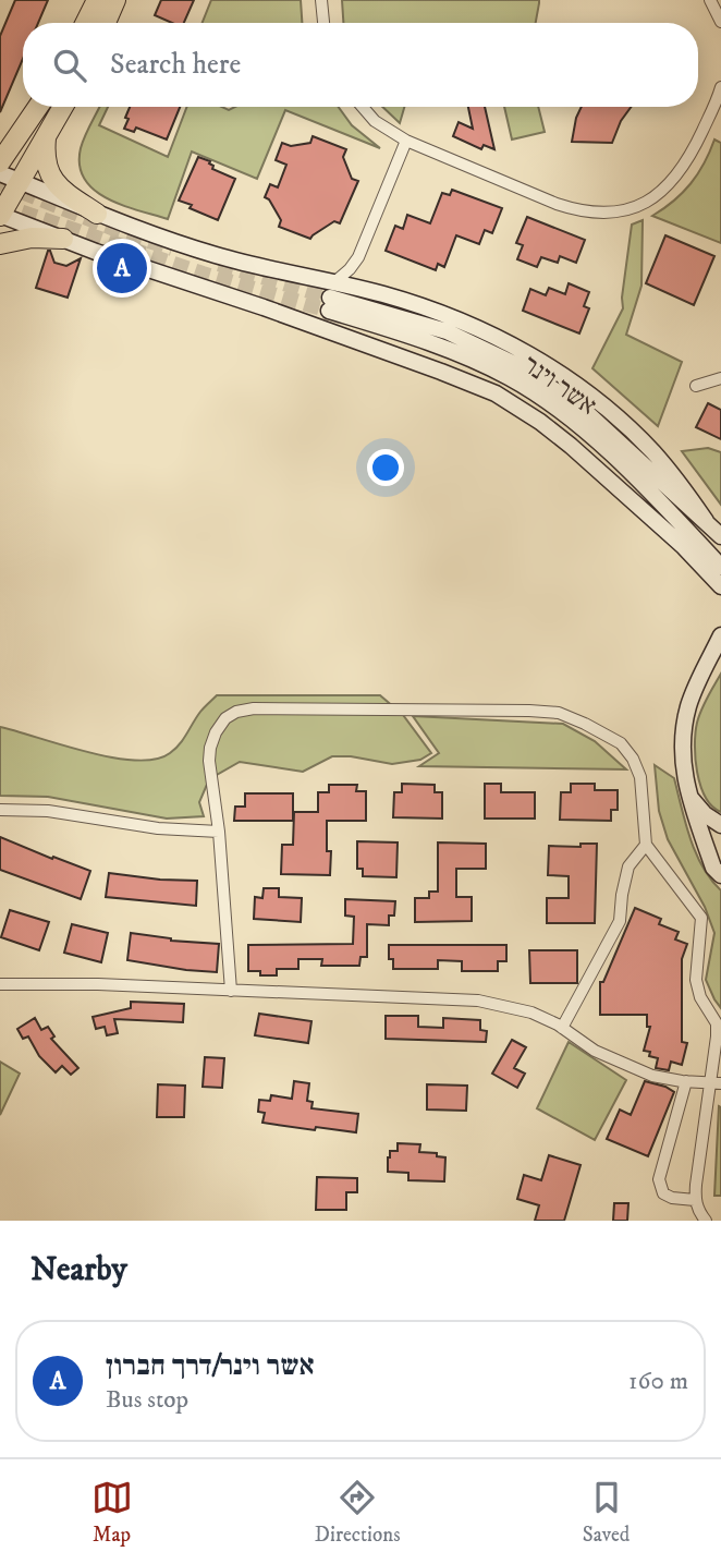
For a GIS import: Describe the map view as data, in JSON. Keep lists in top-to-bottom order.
{
  "streets": {
    "main road": ["אשר וינר"]
  },
  "page": {
    "search": "Search here",
    "pins": "A",
    "heading": "Nearby",
    "list": [
      {
        "mark": "A",
        "name": "אשר וינר/דרך חברון",
        "note": "Bus stop",
        "value": "160 m"
      }
    ],
    "nav": ["Map", "Directions", "Saved"]
  }
}
